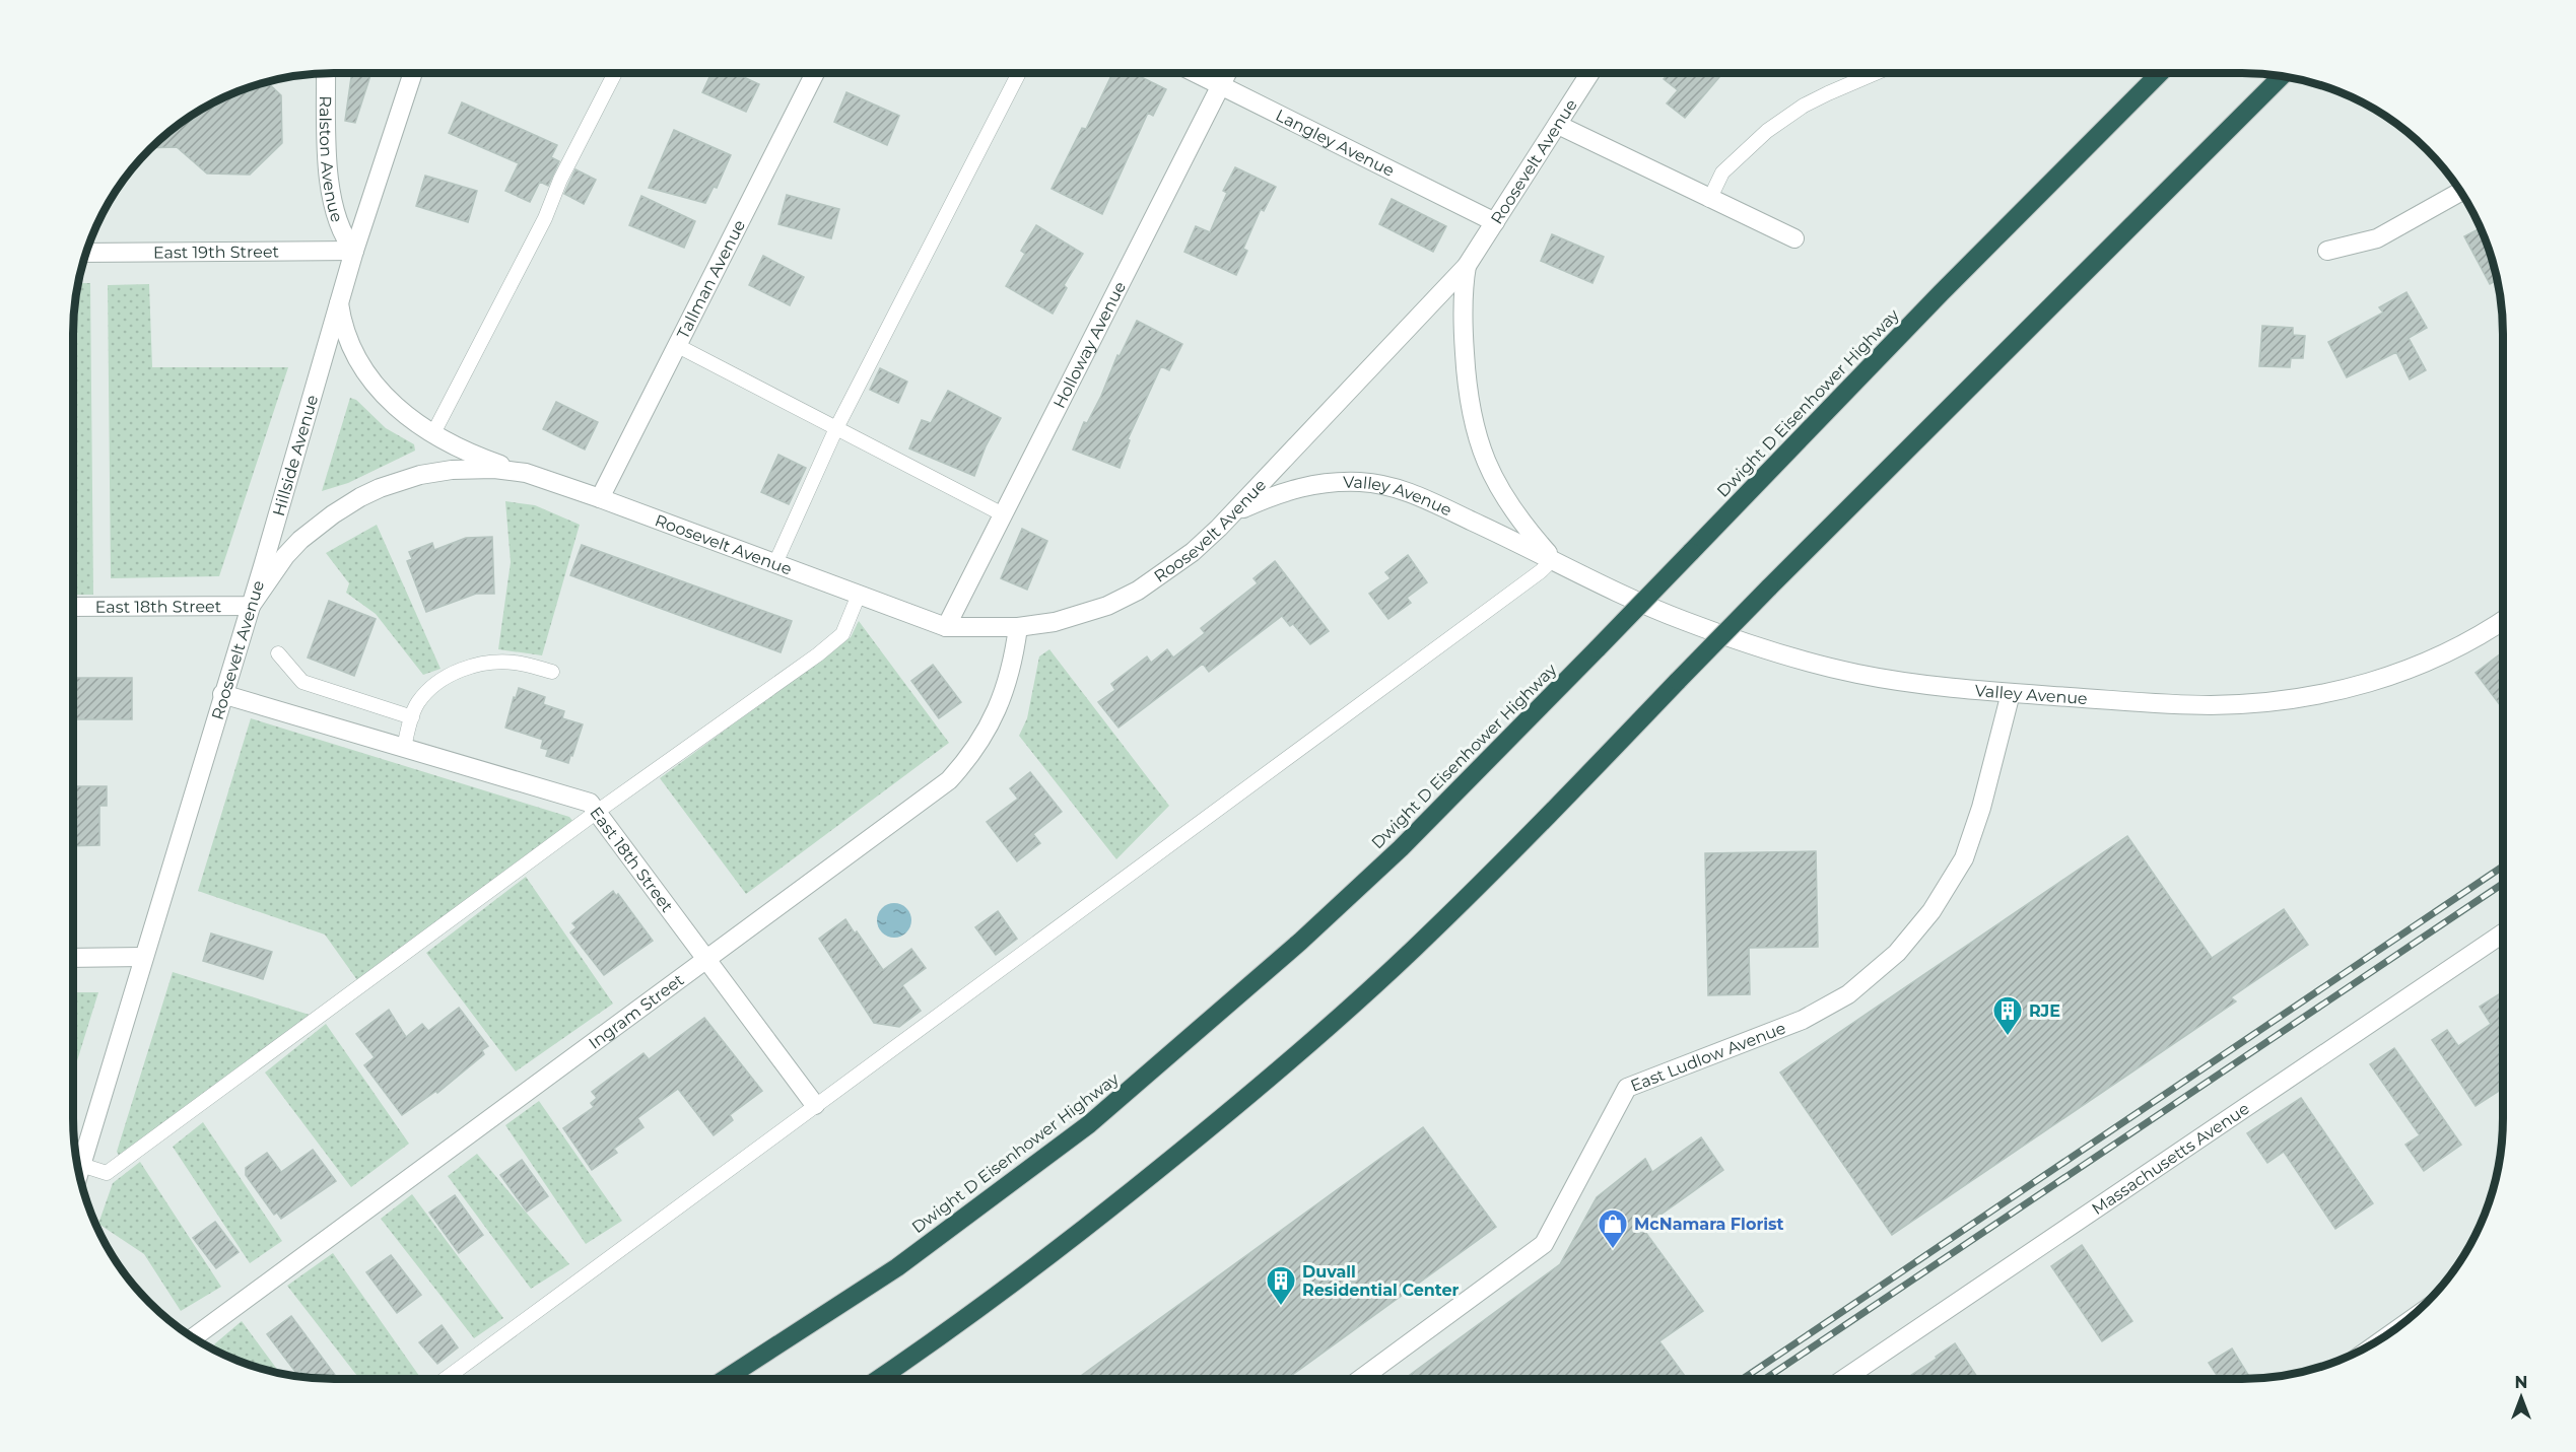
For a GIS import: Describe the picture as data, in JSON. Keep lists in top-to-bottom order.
{
  "streets": {
    "highway": ["Dwight D Eisenhower Highway"],
    "street": [
      "Langley Avenue",
      "Ralston Avenue",
      "Roosevelt Avenue",
      "East 19th Street",
      "Tallman Avenue",
      "Holloway Avenue",
      "Hillside Avenue",
      "Valley Avenue",
      "East 18th Street",
      "Ingram Street",
      "East Ludlow Avenue",
      "Massachusetts Avenue"
    ]
  },
  "crossings": [
    ["Langley Avenue", "Roosevelt Avenue"],
    ["Langley Avenue", "Holloway Avenue"],
    ["Ralston Avenue", "East 19th Street"],
    ["Ralston Avenue", "Hillside Avenue"],
    ["Roosevelt Avenue", "Tallman Avenue"],
    ["Roosevelt Avenue", "Holloway Avenue"],
    ["Roosevelt Avenue", "Hillside Avenue"],
    ["Roosevelt Avenue", "Valley Avenue"],
    ["Roosevelt Avenue", "East 18th Street"],
    ["Roosevelt Avenue", "Ingram Street"],
    ["East 19th Street", "Hillside Avenue"],
    ["Hillside Avenue", "East 18th Street"],
    ["Valley Avenue", "East Ludlow Avenue"],
    ["East 18th Street", "Ingram Street"]
  ],
  "places": {
    "building": ["RJE", "Duvall Residential Center"],
    "shop": ["McNamara Florist"]
  },
  "north": "top"
}
